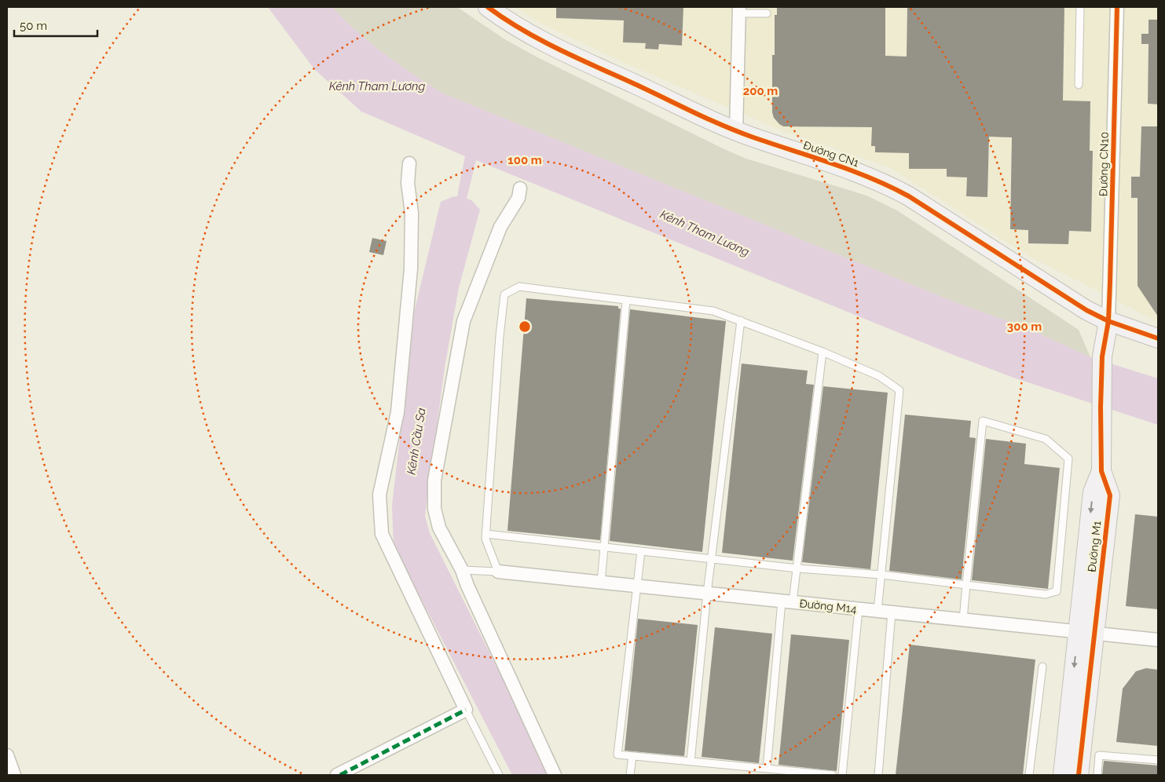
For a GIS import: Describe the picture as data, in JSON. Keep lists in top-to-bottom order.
{
  "streets": {
    "street": [
      "Đường CN1",
      "Đường CN10",
      "Đường M1",
      "Đường M14"
    ]
  },
  "crossings": [
    ["Đường CN1", "Đường CN10"],
    ["Đường CN1", "Đường M1"],
    ["Đường CN10", "Đường M1"],
    ["Đường M1", "Đường M14"]
  ],
  "water": ["Kênh Tham Lương", "Kênh Cầu Sa"],
  "scale_bar": "50 m",
  "rings": ["200 m", "100 m", "300 m"]
}
